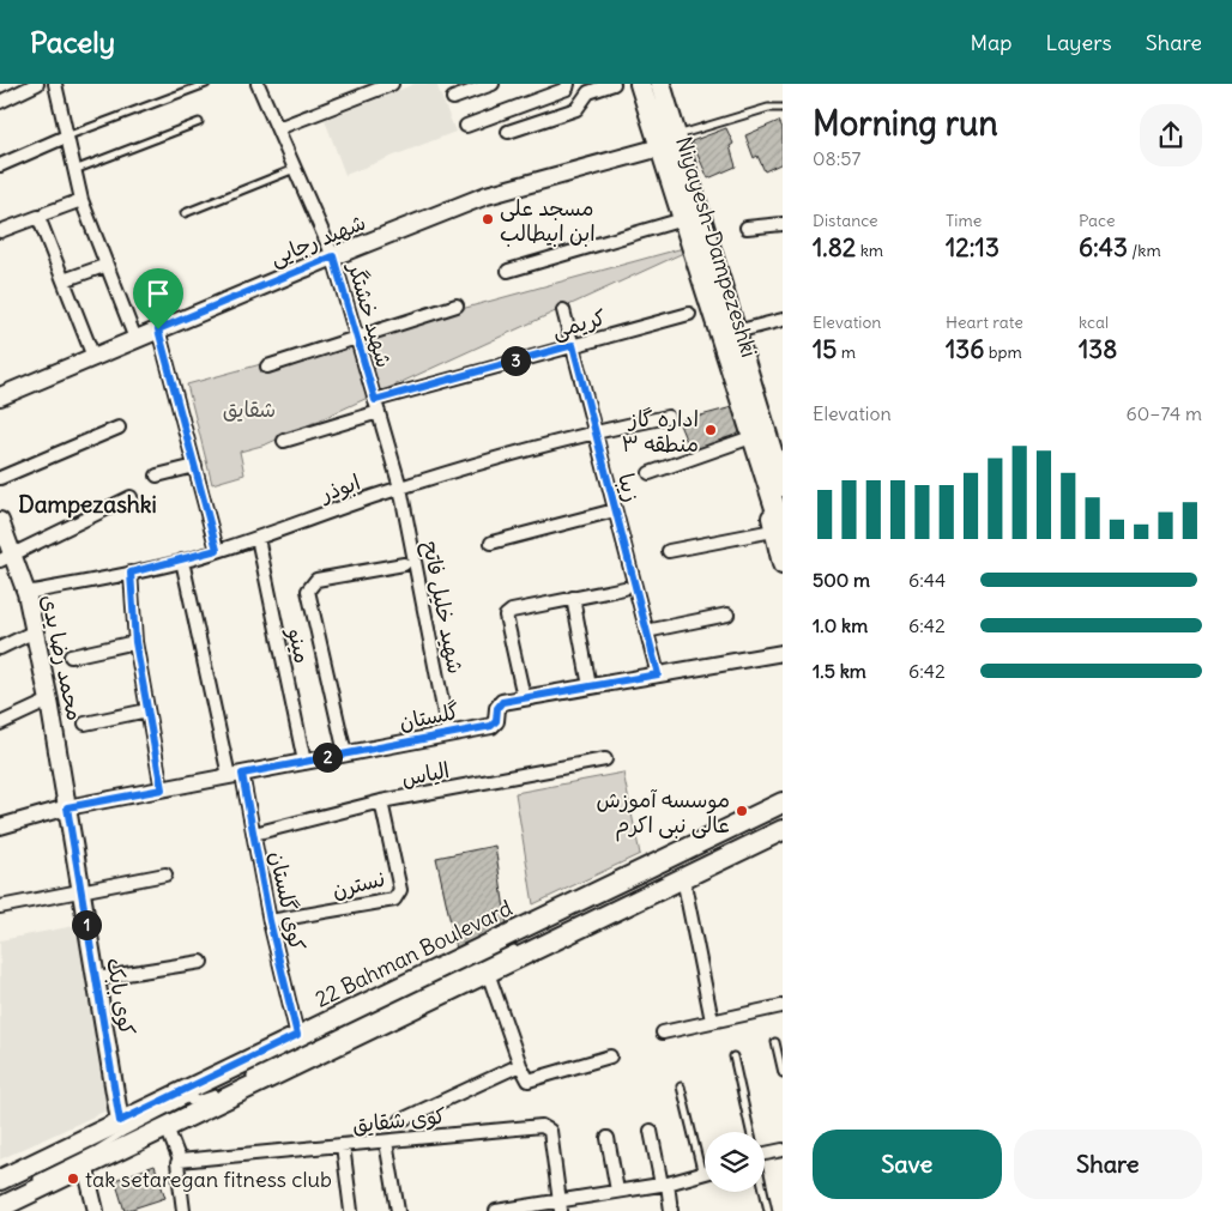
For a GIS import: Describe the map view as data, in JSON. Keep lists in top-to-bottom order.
{
  "streets": {
    "main road": [
      "شهید رجایی",
      "Niyayesh-Dampezeshki",
      "محمد رضا یدی",
      "22 Bahman Boulevard",
      "کوی بابک"
    ],
    "street": [
      "شهید خشتگر",
      "کریمی",
      "ابوذر",
      "زیبا",
      "شهید خلیل فاتح",
      "مینو",
      "گلستان",
      "الیاس",
      "نسترن",
      "کوی گلستان",
      "کوی شقایق"
    ]
  },
  "crossings": [
    ["شهید رجایی", "Niyayesh-Dampezeshki"],
    ["شهید رجایی", "شهید خشتگر"],
    ["شهید خشتگر", "کریمی"],
    ["شهید خشتگر", "ابوذر"],
    ["شهید خشتگر", "شهید خلیل فاتح"],
    ["کریمی", "زیبا"],
    ["ابوذر", "زیبا"],
    ["ابوذر", "شهید خلیل فاتح"],
    ["ابوذر", "مینو"],
    ["ابوذر", "محمد رضا یدی"],
    ["ابوذر", "کوی گلستان"],
    ["زیبا", "گلستان"],
    ["شهید خلیل فاتح", "گلستان"],
    ["مینو", "گلستان"],
    ["محمد رضا یدی", "گلستان"],
    ["محمد رضا یدی", "کوی بابک"],
    ["گلستان", "کوی گلستان"],
    ["گلستان", "کوی بابک"],
    ["الیاس", "نسترن"],
    ["الیاس", "کوی گلستان"],
    ["نسترن", "کوی گلستان"],
    ["کوی گلستان", "22 Bahman Boulevard"],
    ["22 Bahman Boulevard", "کوی بابک"]
  ],
  "districts": ["Dampezashki"],
  "parks": ["شقایق"],
  "places": [
    "مسجد علی ابن ابیطالب",
    "اداره گاز منطقه ۳",
    "موسسه آموزش عالی نبی اکرم",
    "tak setaregan fitness club"
  ],
  "page": {
    "header": "Pacely",
    "nav": ["Map", "Layers", "Share"],
    "heading": ["Morning run", "08:57"],
    "stats": [
      ["Distance", "1.82 km"],
      ["Time", "12:13"],
      ["Pace", "6:43 /km"],
      ["Elevation", "15 m"],
      ["Heart rate", "136 bpm"],
      ["kcal", "138"]
    ],
    "pins": ["3", "2", "1"],
    "chart": ["Elevation", "60–74 m"],
    "list": [
      {
        "name": "500 m",
        "note": "6:44"
      },
      {
        "name": "1.0 km",
        "note": "6:42"
      },
      {
        "name": "1.5 km",
        "note": "6:42"
      }
    ],
    "buttons": ["Save", "Share"]
  }
}
